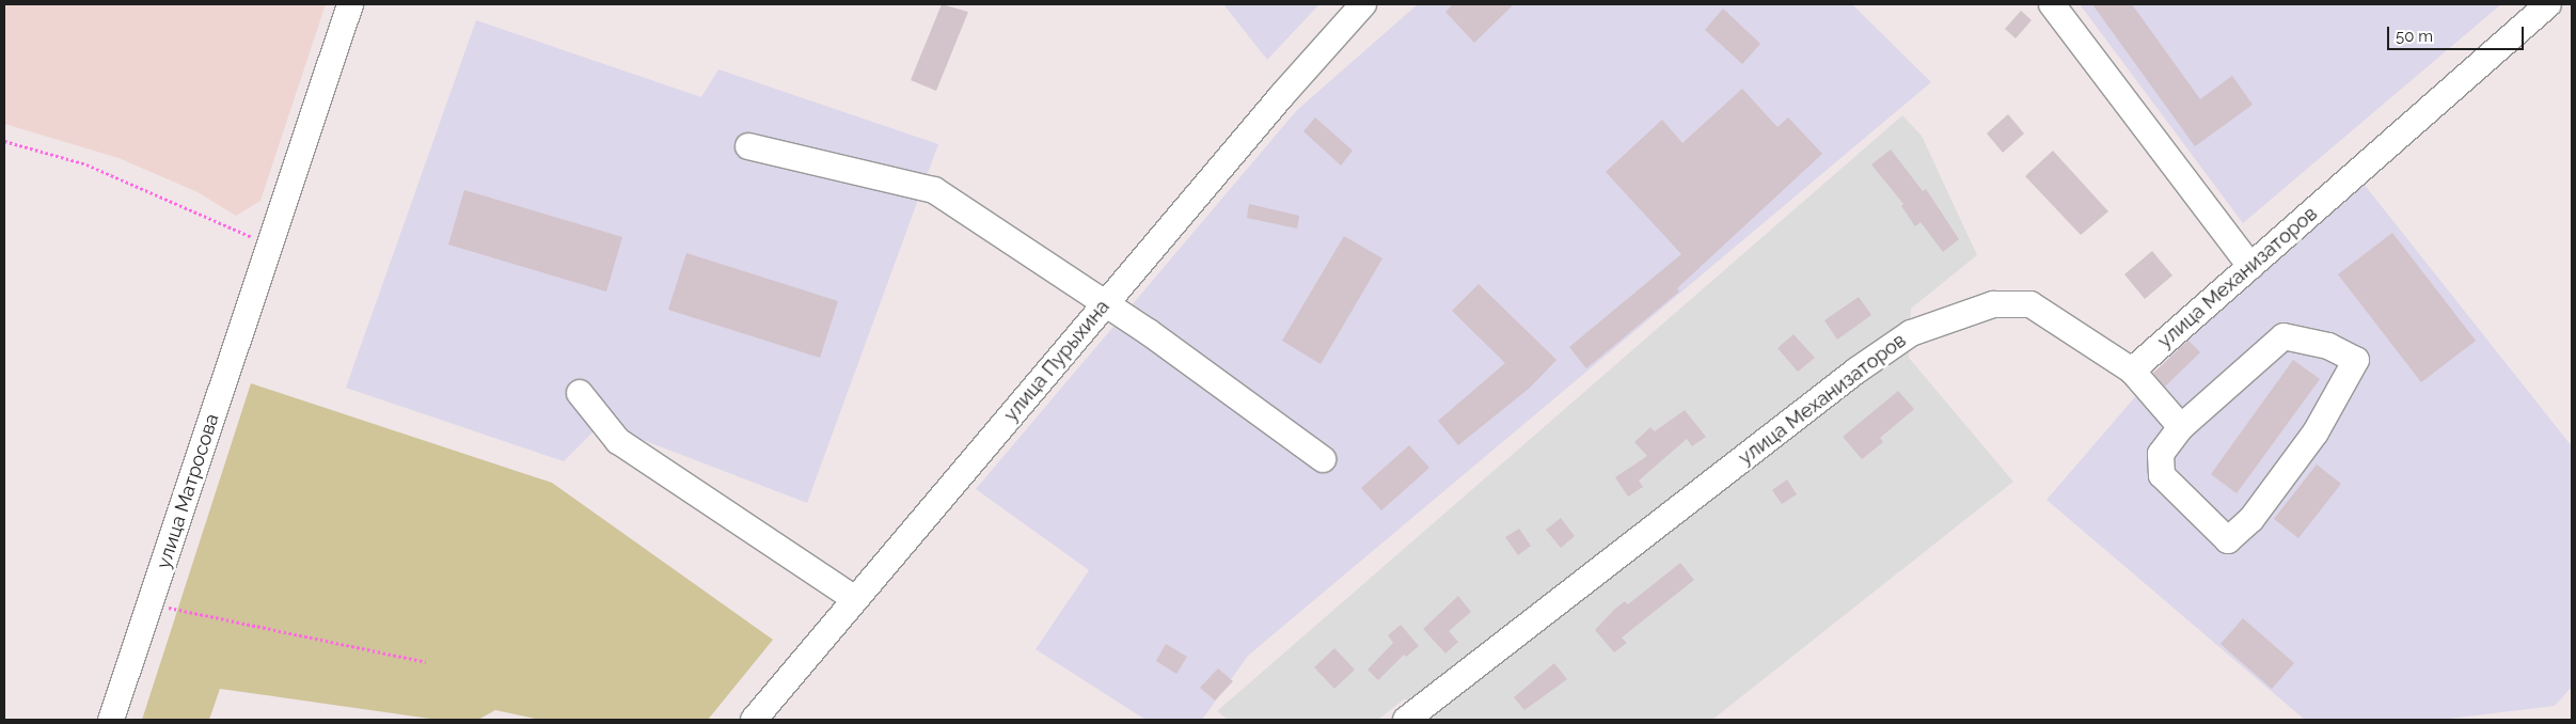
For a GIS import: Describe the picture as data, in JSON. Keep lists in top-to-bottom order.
{
  "streets": {
    "street": ["улица Механизаторов", "улица Пурыхина", "улица Матросова"]
  },
  "scale_bar": "50 m"
}
